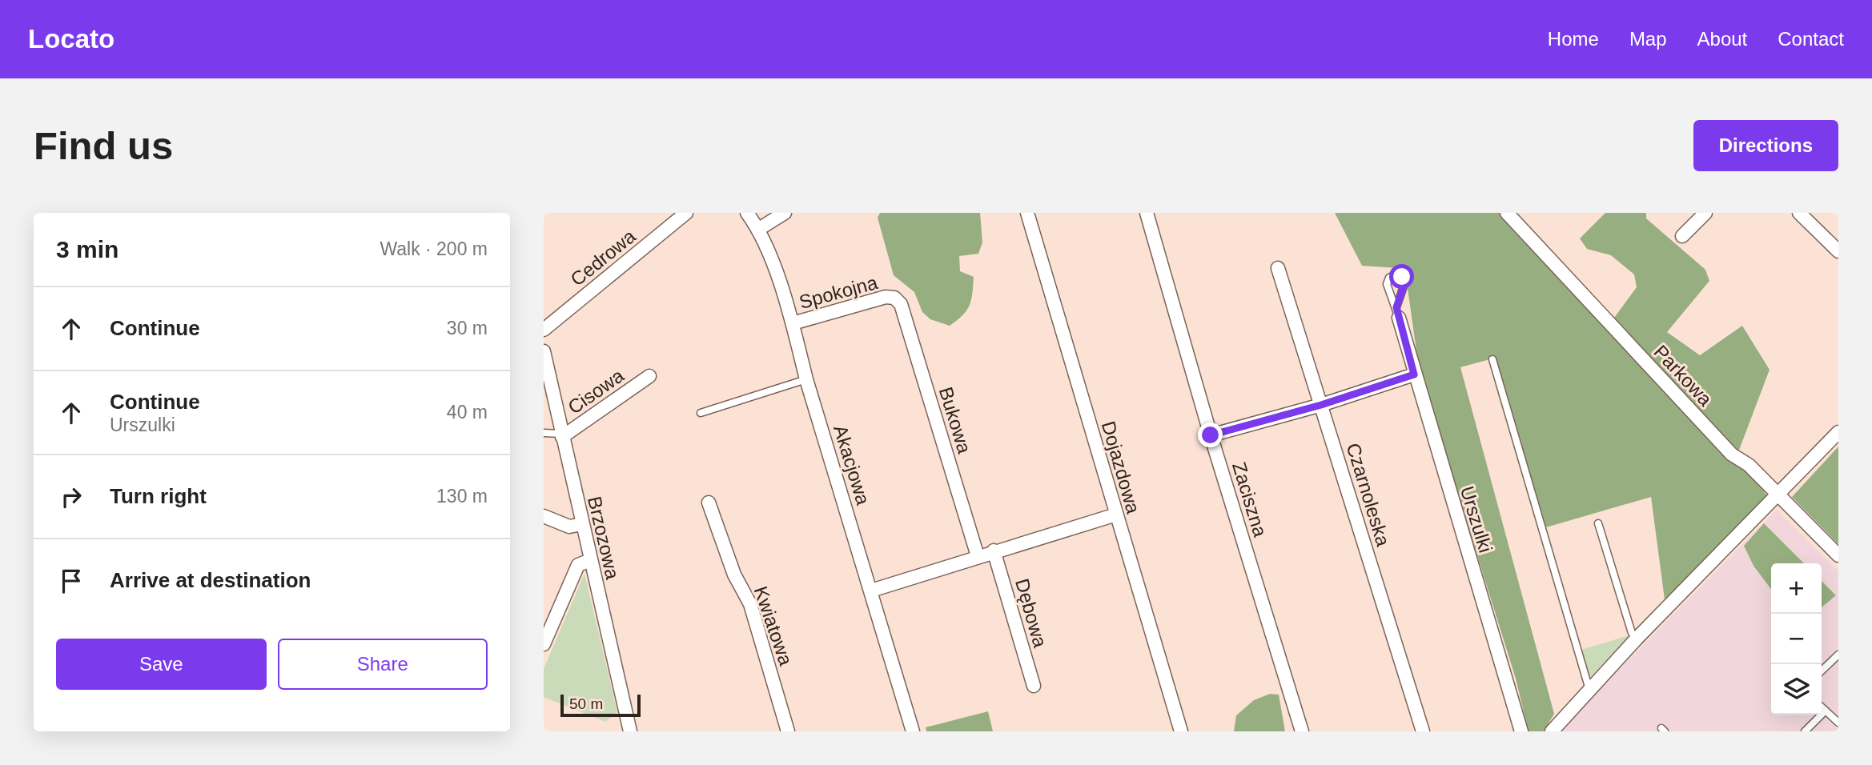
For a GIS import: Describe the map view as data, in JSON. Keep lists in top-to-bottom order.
{
  "streets": {
    "street": [
      "Cedrowa",
      "Spokojna",
      "Parkowa",
      "Cisowa",
      "Bukowa",
      "Akacjowa",
      "Dojazdowa",
      "Czarnoleska",
      "Zaciszna",
      "Urszulki",
      "Brzozowa",
      "Dębowa",
      "Kwiatowa"
    ]
  },
  "crossings": [
    ["Spokojna", "Bukowa"],
    ["Spokojna", "Akacjowa"],
    ["Cisowa", "Brzozowa"]
  ],
  "scale_bar": "50 m",
  "page": {
    "header": "Locato",
    "nav": [
      "Home",
      "Map",
      "About",
      "Contact"
    ],
    "buttons": [
      "Directions",
      ["Save", "Share"]
    ],
    "title": "Find us",
    "heading": ["3 min", "Walk · 200 m"],
    "list": [
      ["Continue", "30 m"],
      ["Continue", "Urszulki", "40 m"],
      ["Turn right", "130 m"],
      "Arrive at destination"
    ],
    "map_buttons": ["+", "−"],
    "scale": "50 m"
  }
}
